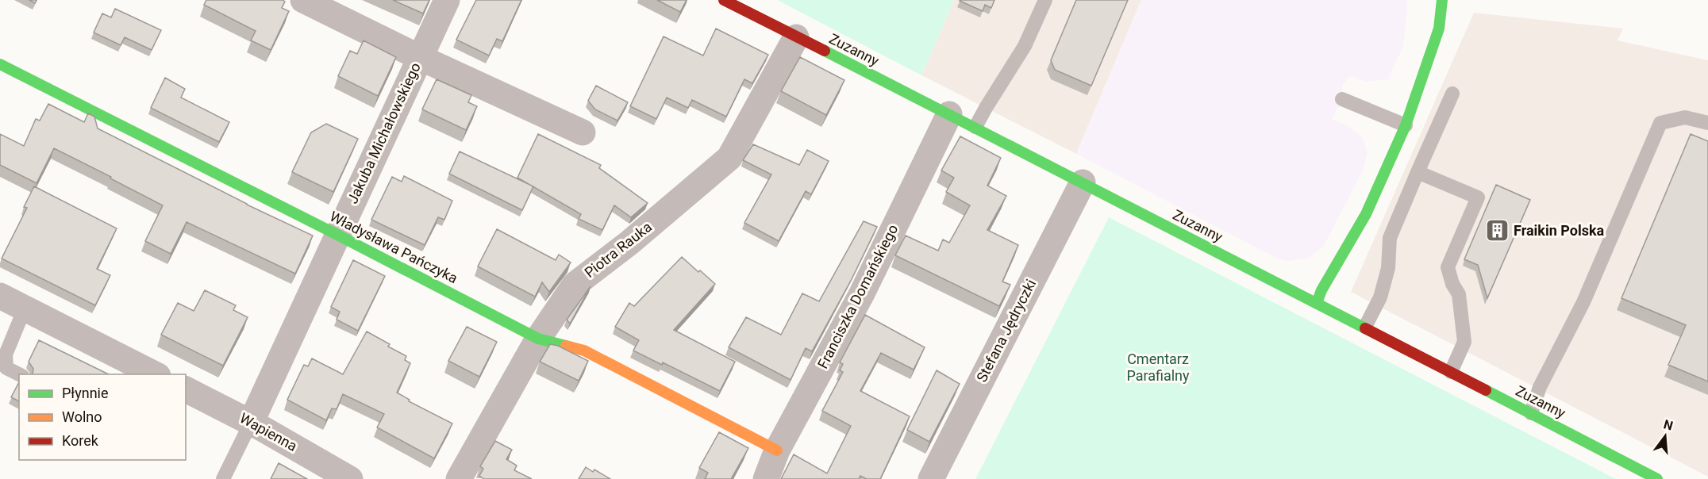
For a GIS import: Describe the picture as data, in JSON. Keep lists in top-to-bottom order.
{
  "streets": {
    "street": [
      "Zuzanny",
      "Jakuba Michałowskiego",
      "Władysława Pańczyka",
      "Piotra Rauka",
      "Franciszka Domańskiego",
      "Stefana Jędryczki",
      "Wapienna"
    ]
  },
  "crossings": [
    ["Zuzanny", "Piotra Rauka"],
    ["Zuzanny", "Franciszka Domańskiego"],
    ["Zuzanny", "Stefana Jędryczki"],
    ["Jakuba Michałowskiego", "Władysława Pańczyka"],
    ["Jakuba Michałowskiego", "Wapienna"],
    ["Władysława Pańczyka", "Piotra Rauka"],
    ["Władysława Pańczyka", "Franciszka Domańskiego"]
  ],
  "parks": ["Cmentarz Parafialny"],
  "places": {
    "building": ["Fraikin Polska"]
  },
  "legend": ["Płynnie", "Wolno", "Korek"],
  "north": "top"
}
